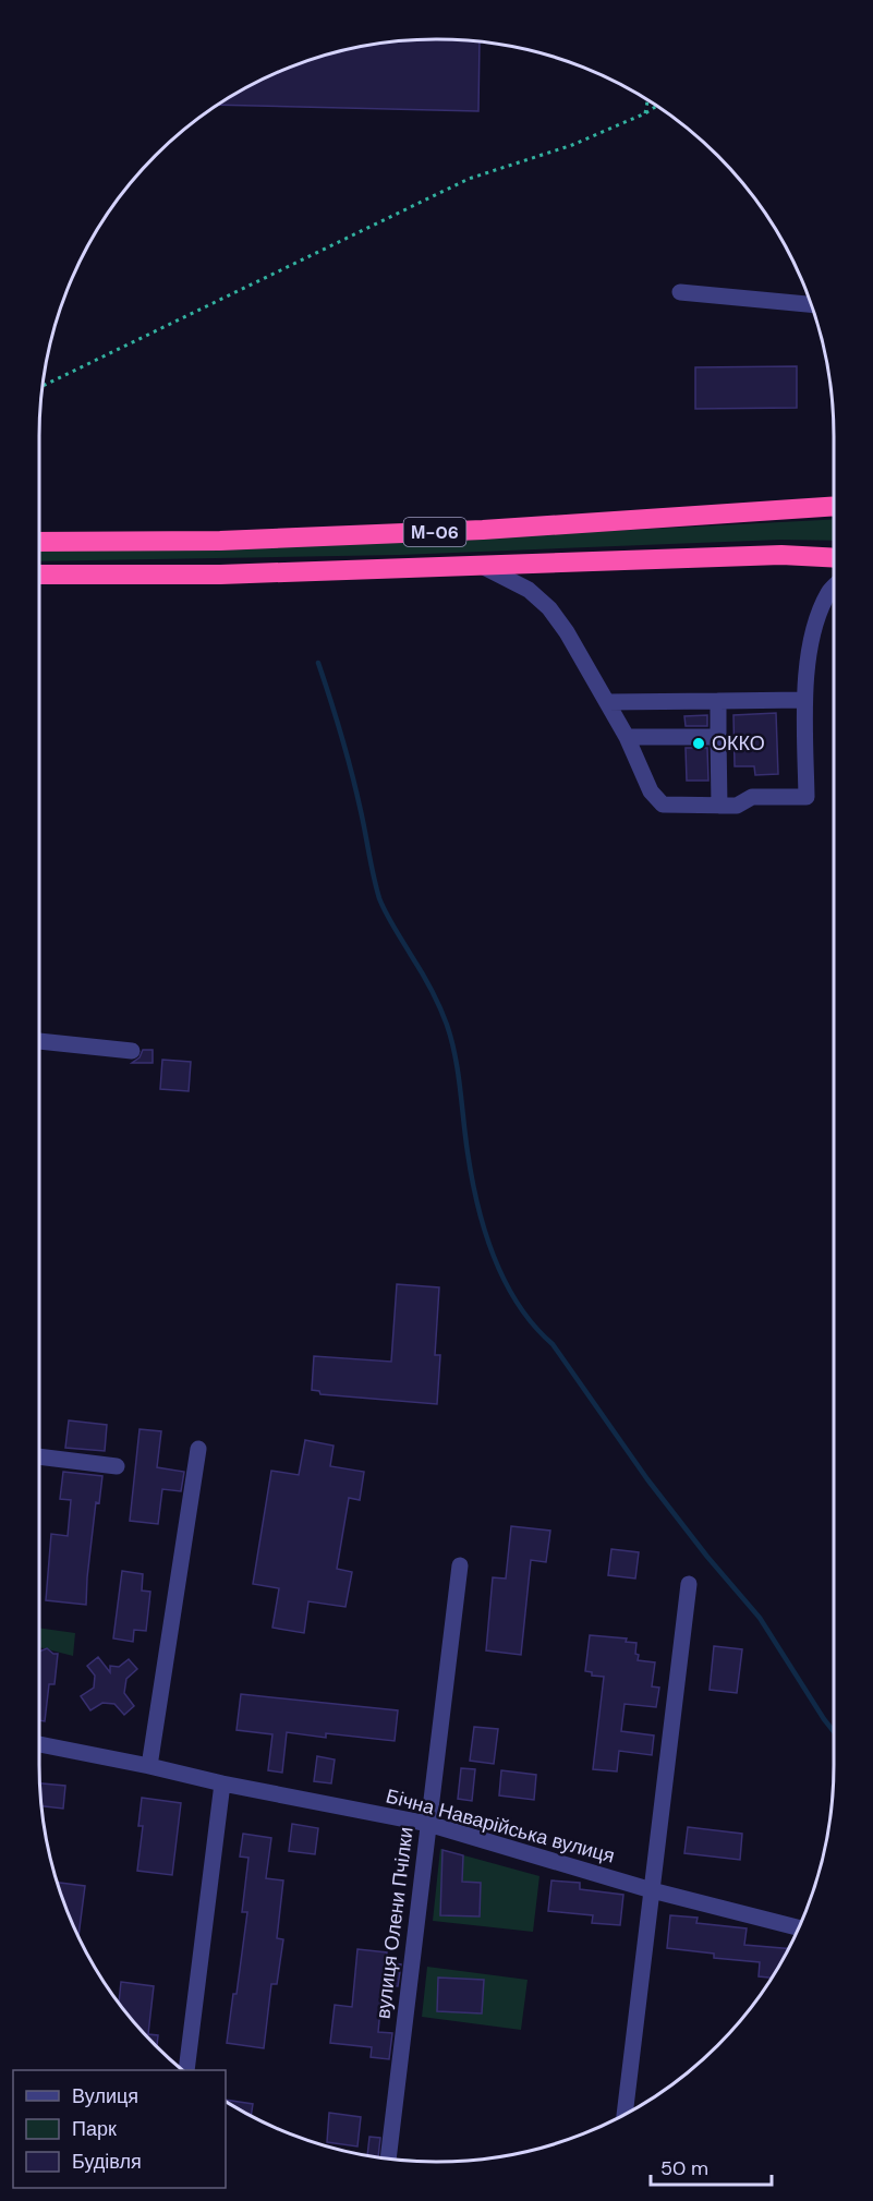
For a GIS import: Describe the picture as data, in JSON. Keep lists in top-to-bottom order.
{
  "streets": {
    "highway": ["М-06"],
    "street": ["Бічна Наварійська вулиця", "вулиця Олени Пчілки"]
  },
  "crossings": [
    ["Бічна Наварійська вулиця", "вулиця Олени Пчілки"]
  ],
  "places": ["ОККО"],
  "legend": ["Вулиця", "Парк", "Будівля"],
  "scale_bar": "50 m"
}
